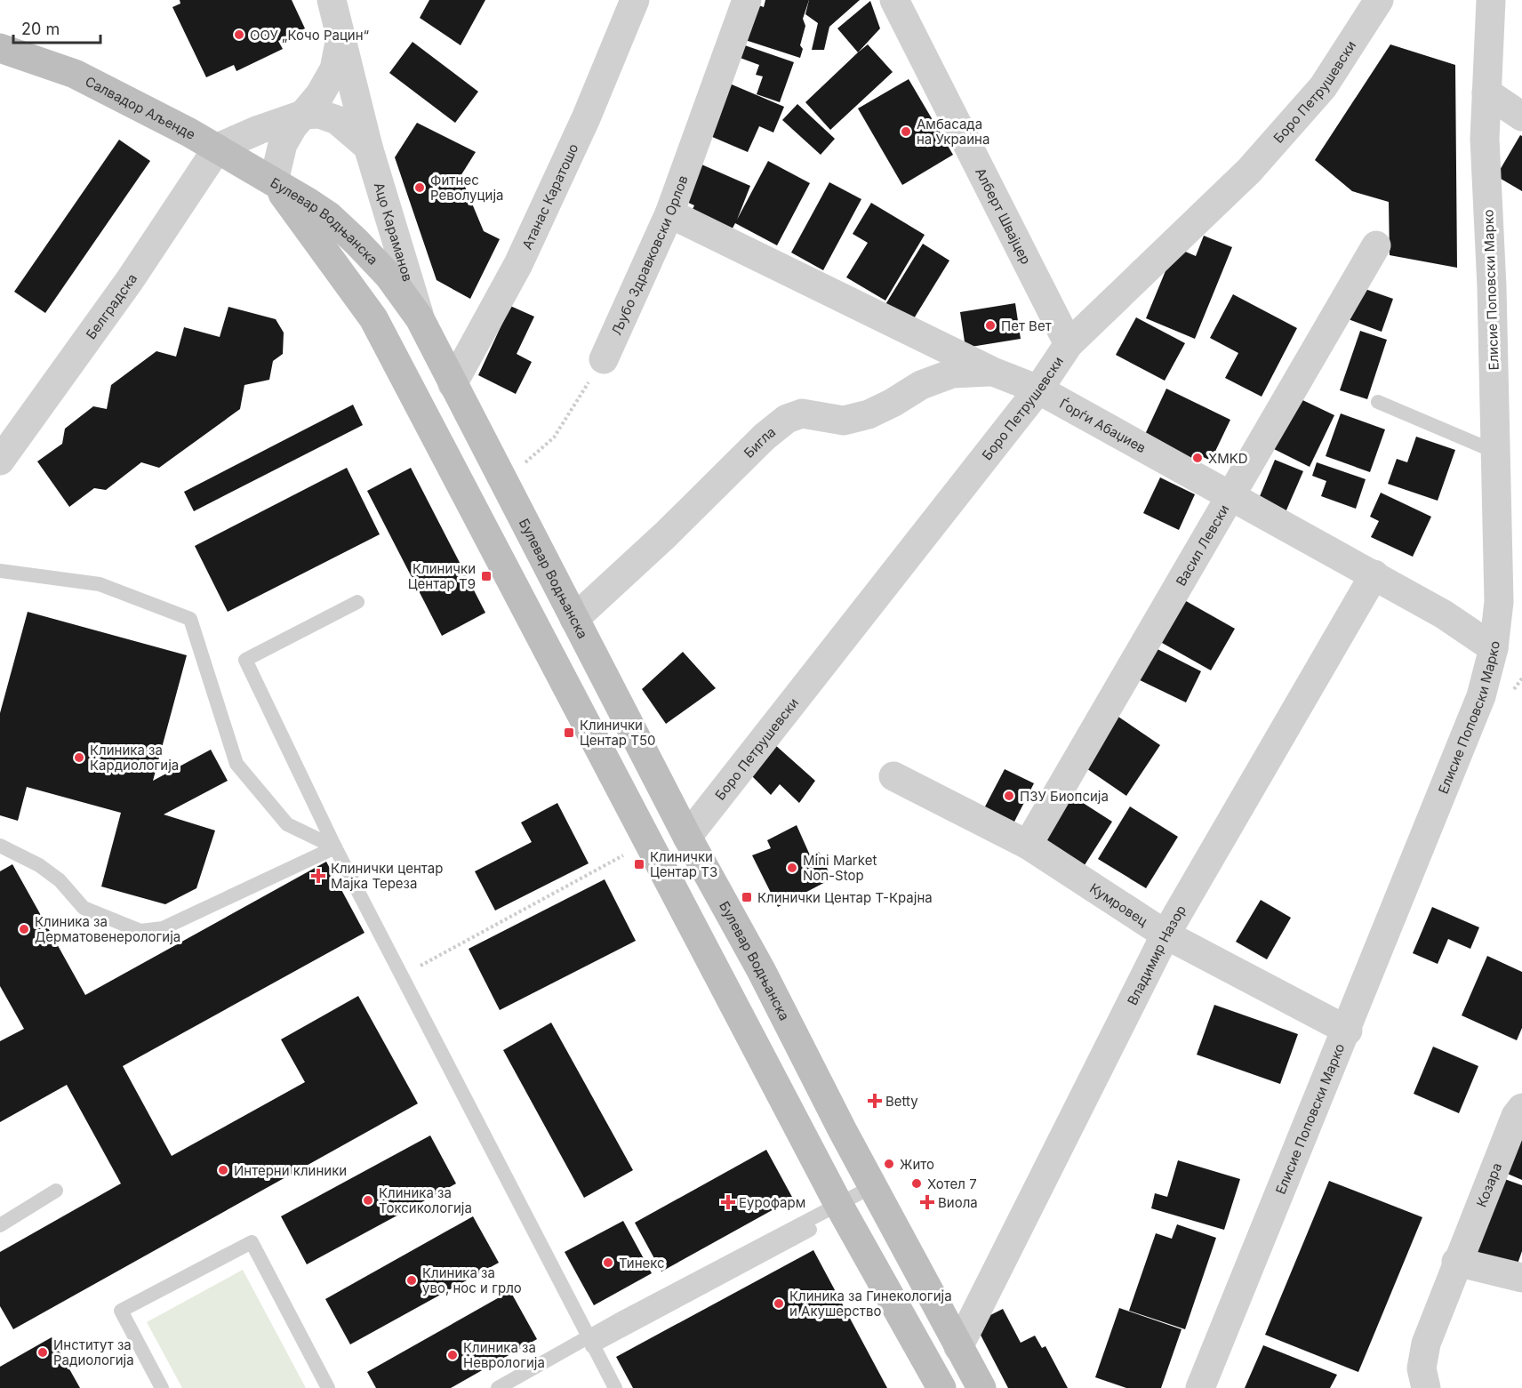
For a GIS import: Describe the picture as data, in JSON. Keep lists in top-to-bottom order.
{
  "streets": {
    "street": [
      "Боро Петрушевски",
      "Салвадор Аљенде",
      "Атанас Каратошо",
      "Алберт Швајцер",
      "Булевар Водњанска",
      "Ацо Караманов",
      "Љубо Здравковски Орлов",
      "Елисие Поповски Марко",
      "Белградска",
      "Ѓорѓи Абаџиев",
      "Бигла",
      "Васил Левски",
      "Кумровец",
      "Владимир Назор",
      "Козара"
    ]
  },
  "crossings": [
    ["Боро Петрушевски", "Алберт Швајцер"],
    ["Боро Петрушевски", "Булевар Водњанска"],
    ["Боро Петрушевски", "Ѓорѓи Абаџиев"],
    ["Салвадор Аљенде", "Булевар Водњанска"],
    ["Салвадор Аљенде", "Ацо Караманов"],
    ["Салвадор Аљенде", "Белградска"],
    ["Атанас Каратошо", "Булевар Водњанска"],
    ["Булевар Водњанска", "Ацо Караманов"],
    ["Булевар Водњанска", "Бигла"],
    ["Булевар Водњанска", "Владимир Назор"],
    ["Ацо Караманов", "Белградска"],
    ["Љубо Здравковски Орлов", "Ѓорѓи Абаџиев"],
    ["Елисие Поповски Марко", "Ѓорѓи Абаџиев"],
    ["Елисие Поповски Марко", "Кумровец"],
    ["Ѓорѓи Абаџиев", "Бигла"],
    ["Ѓорѓи Абаџиев", "Васил Левски"],
    ["Ѓорѓи Абаџиев", "Владимир Назор"],
    ["Васил Левски", "Кумровец"],
    ["Кумровец", "Владимир Назор"]
  ],
  "places": {
    "other": [
      "ООУ „Кочо Рацин“",
      "Амбасада на Украина",
      "Фитнес Револуција",
      "Пет Вет",
      "XMKD",
      "Клиника за Кардиологија",
      "ПЗУ Биопсија",
      "Mini Market Non-Stop",
      "Клиника за Дерматовенерологија",
      "Жито",
      "Интерни клиники",
      "Хотел 7",
      "Клиника за Токсикологија",
      "Тинекс",
      "Клиника за уво, нос и грло",
      "Клиника за Гинекологија и Акушерство",
      "Институт за Радиологија",
      "Клиника за Неврологија"
    ],
    "transit": [
      "Клинички Центар Т9",
      "Клинички Центар Т50",
      "Клинички Центар Т3",
      "Клинички Центар Т-Крајна"
    ],
    "health": [
      "Клинички центар Мајка Тереза",
      "Betty",
      "Еурофарм",
      "Виола"
    ]
  },
  "scale_bar": "20 m"
}
